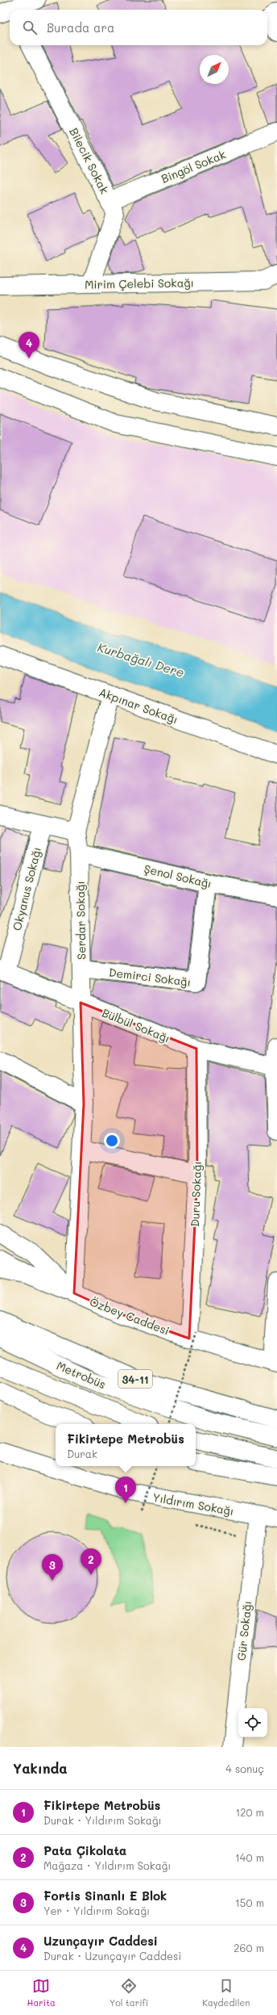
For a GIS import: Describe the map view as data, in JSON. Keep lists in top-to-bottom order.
{
  "streets": {
    "main road": [
      "Bilecik Sokak",
      "Bingöl Sokak",
      "Mirim Çelebi Sokağı",
      "Akpınar Sokağı",
      "Şenol Sokağı",
      "Okyanus Sokağı",
      "Serdar Sokağı",
      "Demirci Sokağı",
      "Bülbül Sokağı",
      "Duru Sokağı",
      "Özbey Caddesi",
      "Metrobüs",
      "34-11",
      "Yıldırım Sokağı",
      "Gür Sokağı"
    ]
  },
  "crossings": [
    ["Bilecik Sokak", "Bingöl Sokak"],
    ["Bilecik Sokak", "Mirim Çelebi Sokağı"],
    ["Akpınar Sokağı", "Serdar Sokağı"],
    ["Şenol Sokağı", "Serdar Sokağı"],
    ["Şenol Sokağı", "Demirci Sokağı"],
    ["Okyanus Sokağı", "Bülbül Sokağı"],
    ["Serdar Sokağı", "Demirci Sokağı"],
    ["Serdar Sokağı", "Bülbül Sokağı"],
    ["Serdar Sokağı", "Özbey Caddesi"],
    ["Bülbül Sokağı", "Duru Sokağı"],
    ["Duru Sokağı", "Özbey Caddesi"],
    ["Yıldırım Sokağı", "Gür Sokağı"]
  ],
  "water": ["Kurbağalı Dere"],
  "north": "top right",
  "page": {
    "search": "Burada ara",
    "pins": [
      "4",
      "1",
      "2",
      "3"
    ],
    "popup": ["Fikirtepe Metrobüs", "Durak"],
    "heading": ["Yakında", "4 sonuç"],
    "list": [
      {
        "mark": "1",
        "name": "Fikirtepe Metrobüs",
        "note": "Durak · Yıldırım Sokağı",
        "value": "120 m"
      },
      {
        "mark": "2",
        "name": "Pata Çikolata",
        "note": "Mağaza · Yıldırım Sokağı",
        "value": "140 m"
      },
      {
        "mark": "3",
        "name": "Fortis Sinanlı E Blok",
        "note": "Yer · Yıldırım Sokağı",
        "value": "150 m"
      },
      {
        "mark": "4",
        "name": "Uzunçayır Caddesi",
        "note": "Durak · Uzunçayır Caddesi",
        "value": "260 m"
      }
    ],
    "nav": ["Harita", "Yol tarifi", "Kaydedilen"]
  }
}
